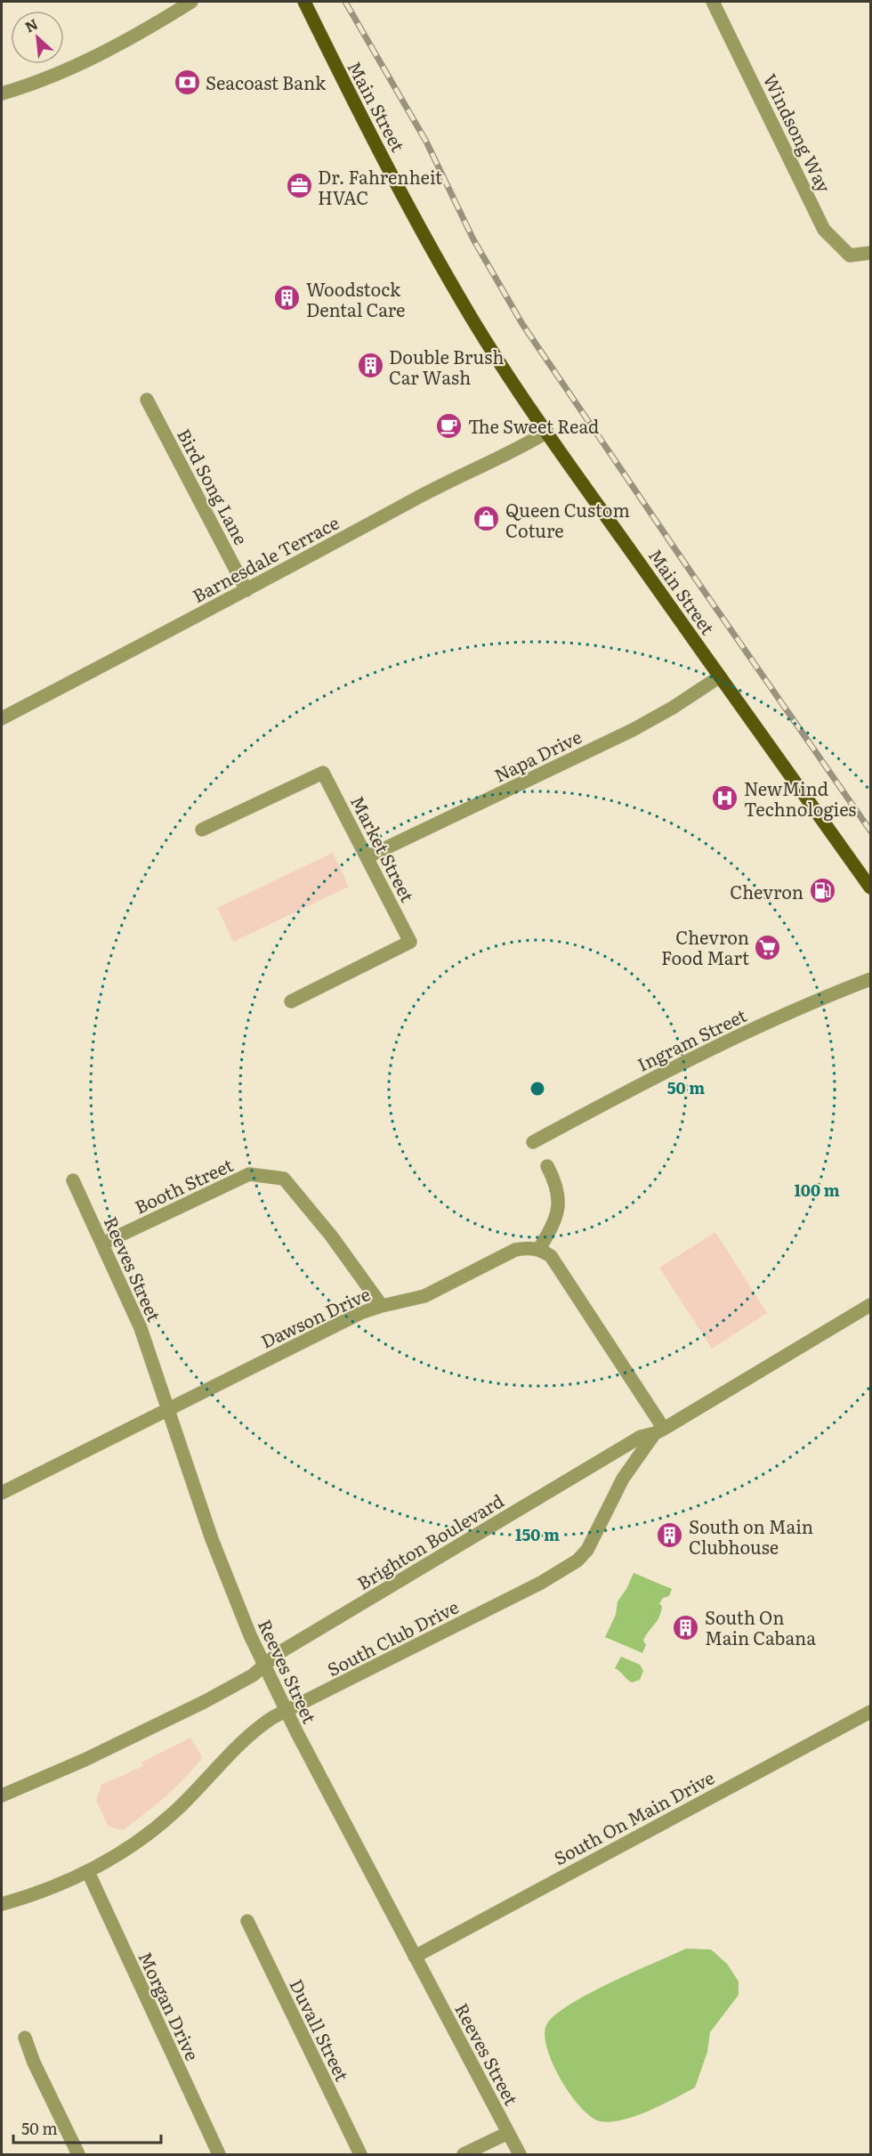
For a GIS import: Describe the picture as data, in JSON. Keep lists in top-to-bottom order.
{
  "streets": {
    "main road": ["Main Street"],
    "street": [
      "Windsong Way",
      "Bird Song Lane",
      "Barnesdale Terrace",
      "Napa Drive",
      "Market Street",
      "Ingram Street",
      "Booth Street",
      "Reeves Street",
      "Dawson Drive",
      "Brighton Boulevard",
      "South Club Drive",
      "South On Main Drive",
      "Morgan Drive",
      "Duvall Street"
    ]
  },
  "crossings": [
    ["Main Street", "Barnesdale Terrace"],
    ["Main Street", "Napa Drive"],
    ["Bird Song Lane", "Barnesdale Terrace"],
    ["Napa Drive", "Market Street"],
    ["Booth Street", "Reeves Street"],
    ["Booth Street", "Dawson Drive"],
    ["Reeves Street", "Dawson Drive"],
    ["Reeves Street", "Brighton Boulevard"],
    ["Reeves Street", "South Club Drive"],
    ["Reeves Street", "South On Main Drive"],
    ["Brighton Boulevard", "South Club Drive"],
    ["South Club Drive", "Morgan Drive"]
  ],
  "places": {
    "bank": ["Seacoast Bank"],
    "office": ["Dr. Fahrenheit HVAC"],
    "building": [
      "Woodstock Dental Care",
      "Double Brush Car Wash",
      "South on Main Clubhouse",
      "South On Main Cabana"
    ],
    "cafe": ["The Sweet Read"],
    "shop": ["Queen Custom Coture"],
    "hospital": ["NewMind Technologies"],
    "fuel station": ["Chevron"],
    "supermarket": ["Chevron Food Mart"]
  },
  "scale_bar": "50 m",
  "north": "top left",
  "rings": ["50 m", "100 m", "150 m"]
}
